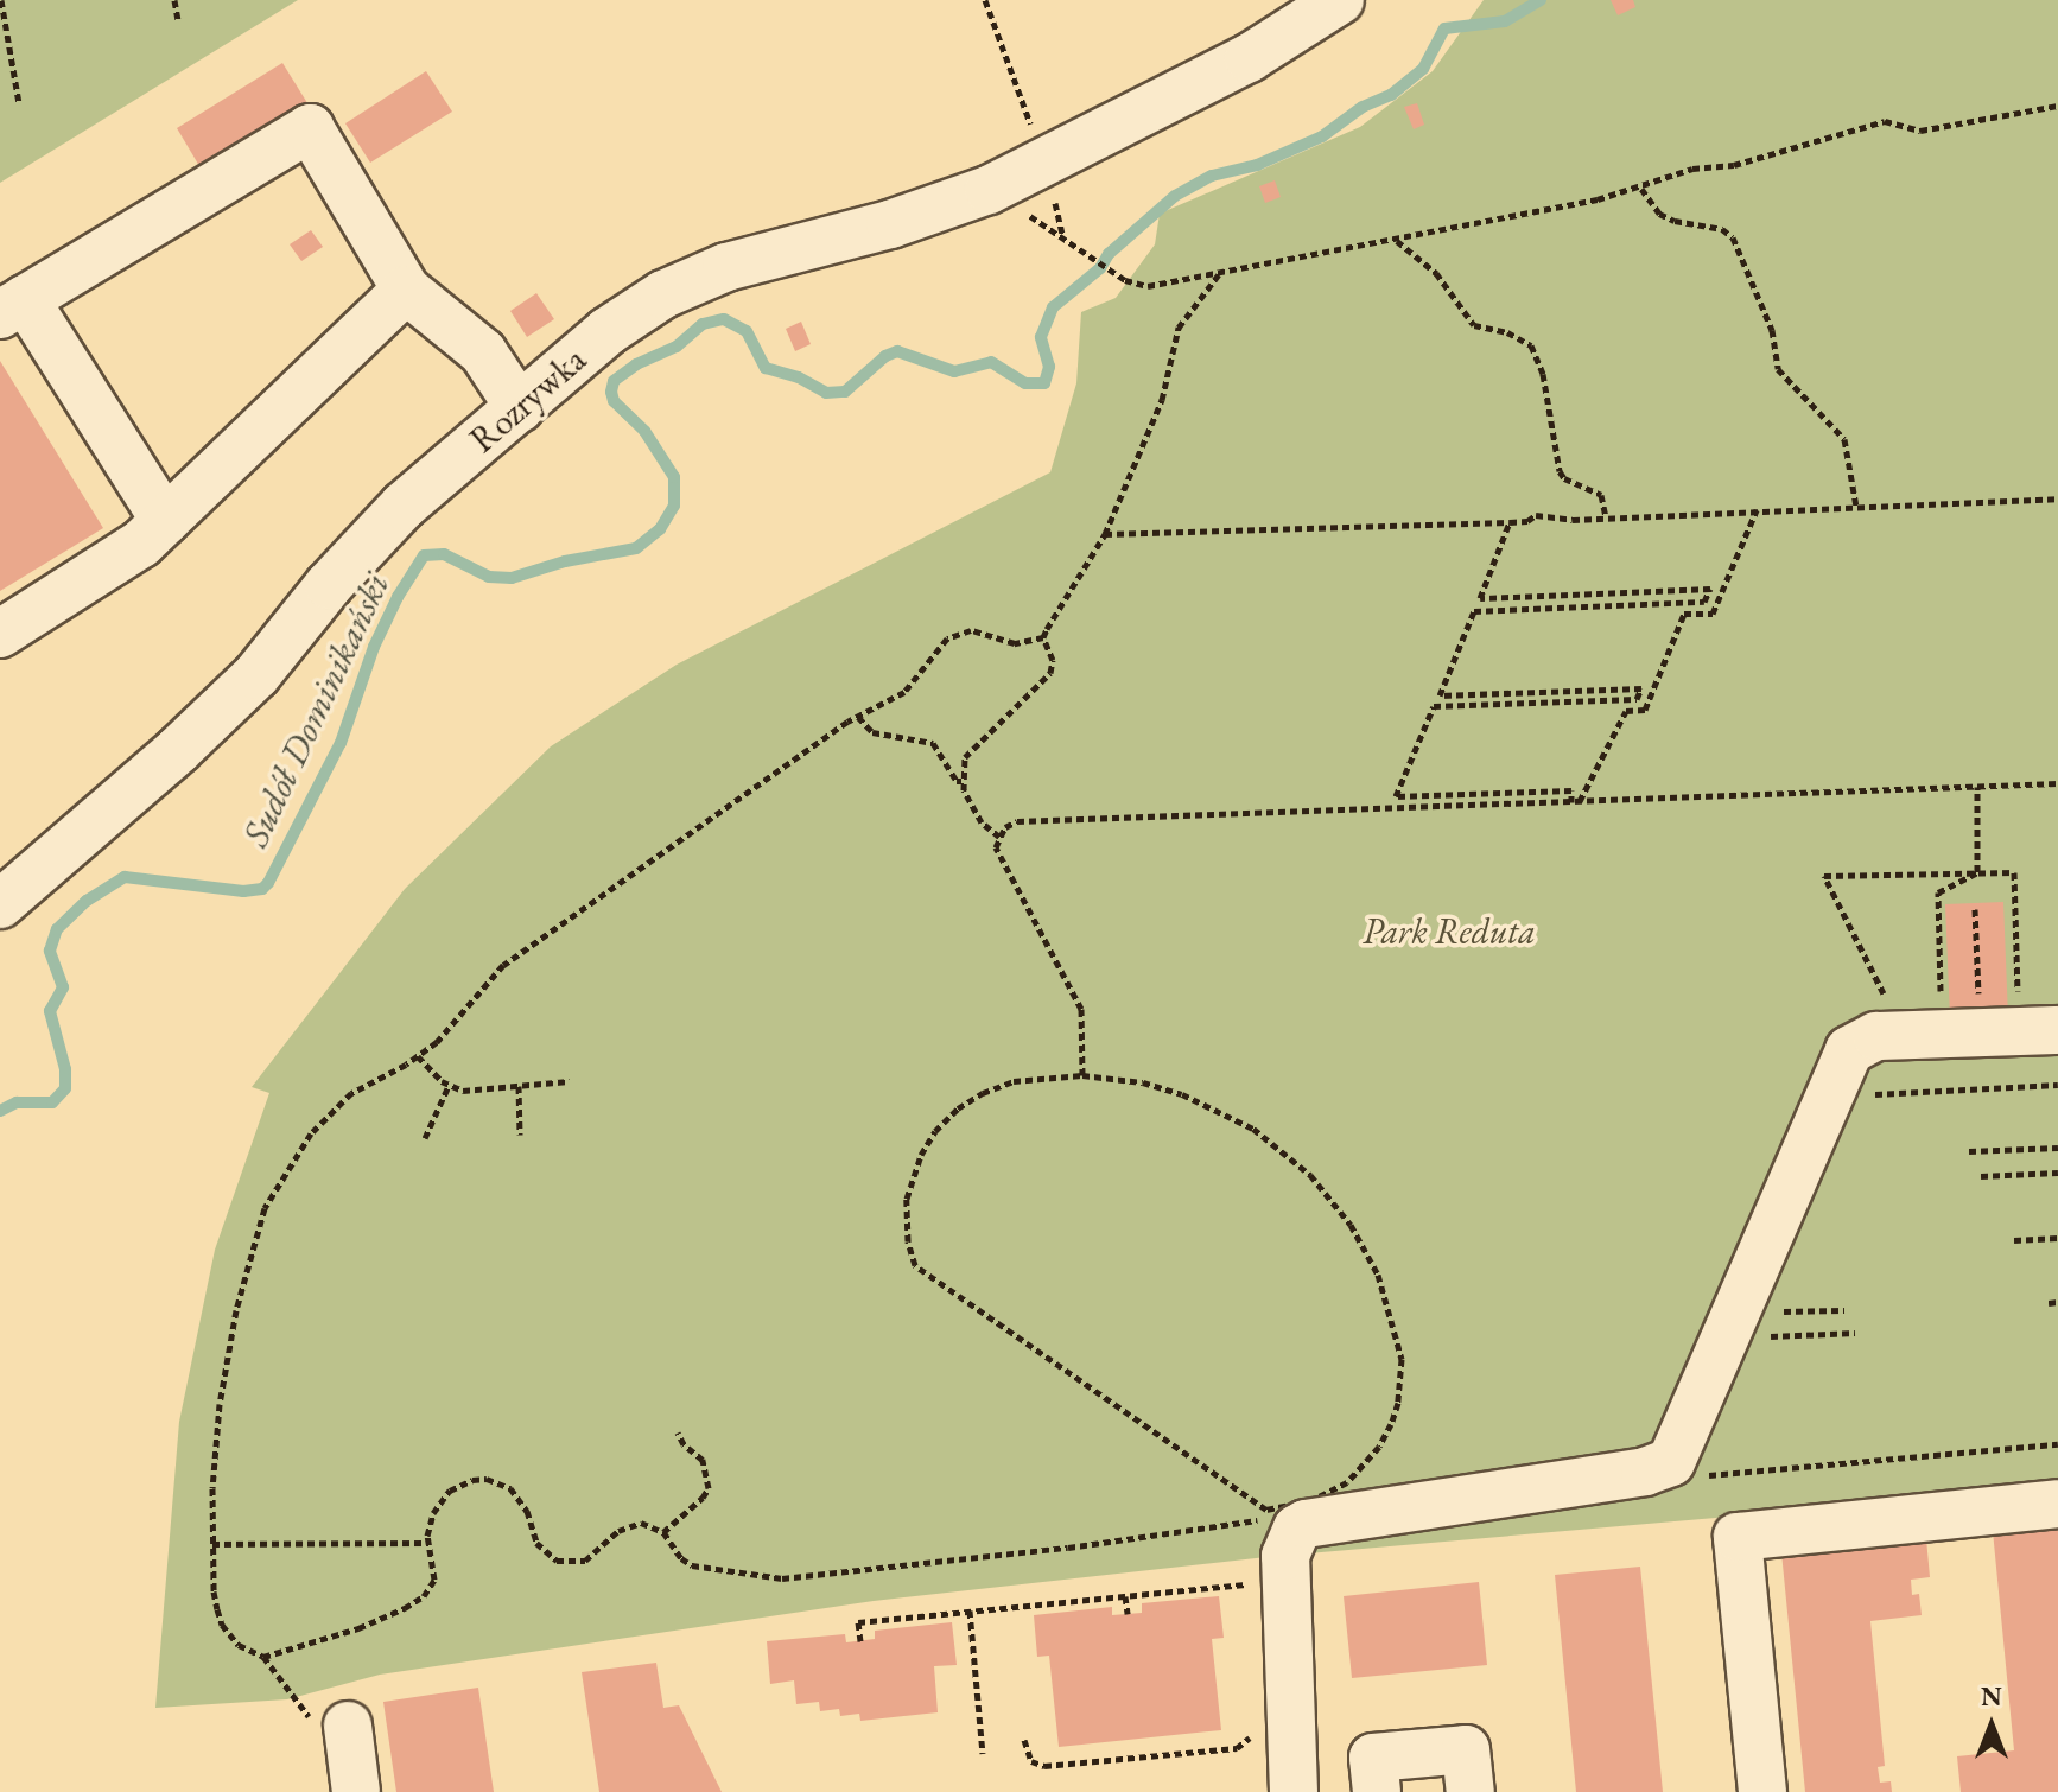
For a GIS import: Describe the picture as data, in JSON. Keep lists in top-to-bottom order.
{
  "streets": {
    "street": ["Rozrywka"]
  },
  "water": ["Sudół Dominikański"],
  "parks": ["Park Reduta"],
  "north": "top"
}
